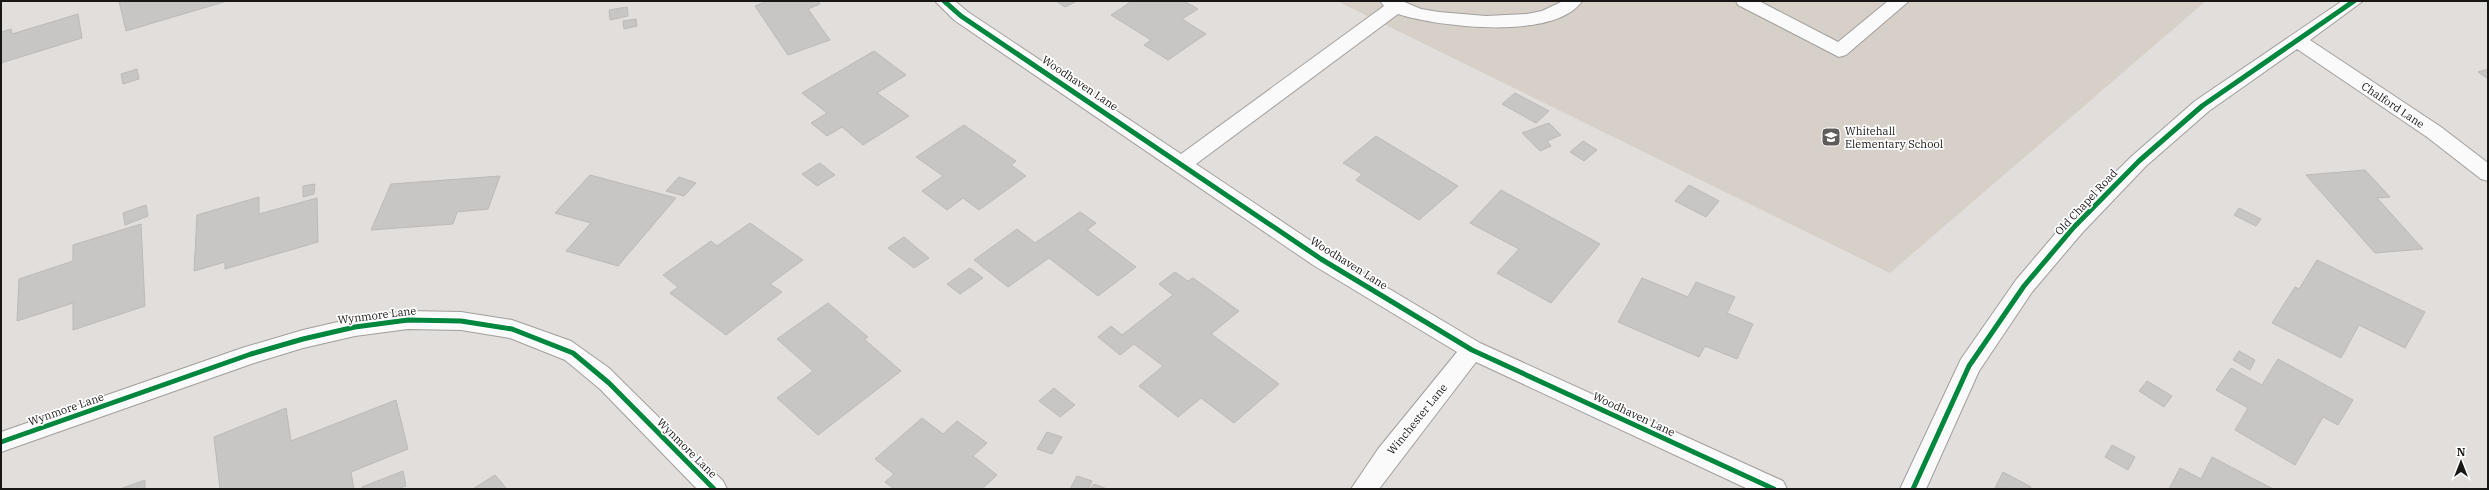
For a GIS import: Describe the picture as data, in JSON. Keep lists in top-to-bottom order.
{
  "streets": {
    "street": [
      "Woodhaven Lane",
      "Chalford Lane",
      "Old Chapel Road",
      "Wynmore Lane",
      "Winchester Lane"
    ]
  },
  "crossings": [
    ["Woodhaven Lane", "Winchester Lane"],
    ["Chalford Lane", "Old Chapel Road"]
  ],
  "places": {
    "school or university": ["Whitehall Elementary School"]
  },
  "north": "top"
}
